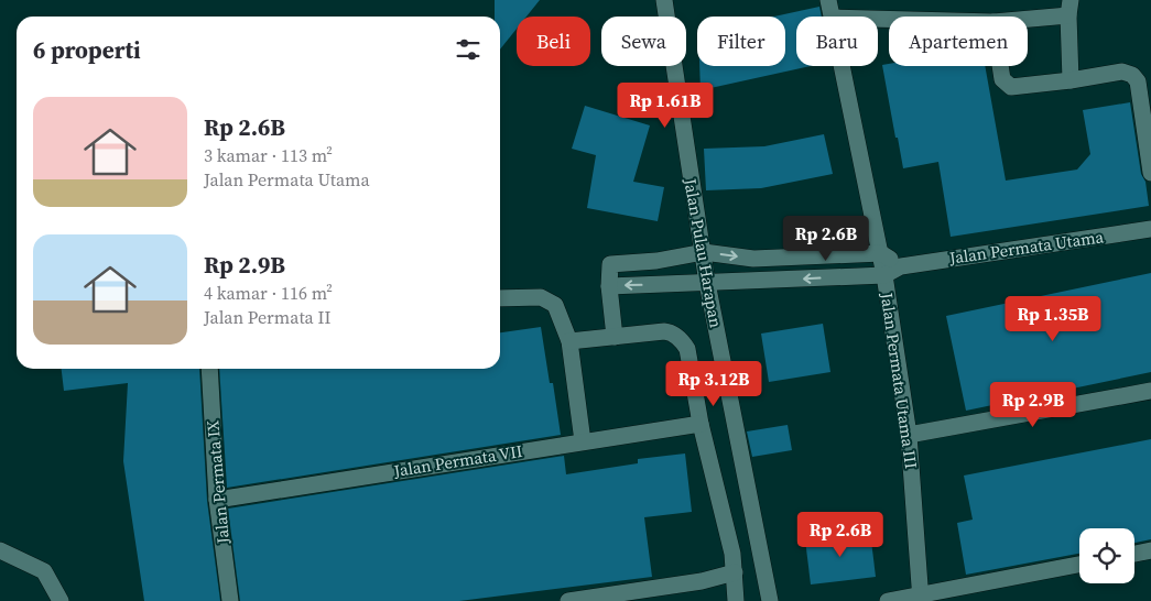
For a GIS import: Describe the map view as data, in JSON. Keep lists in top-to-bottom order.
{
  "streets": {
    "street": [
      "Jalan Permata Utama",
      "Jalan Pulau Harapan",
      "Jalan Permata Utama III",
      "Jalan Permata VII",
      "Jalan Permata IX"
    ]
  },
  "crossings": [
    ["Jalan Permata Utama", "Jalan Pulau Harapan"],
    ["Jalan Permata Utama", "Jalan Permata Utama III"],
    ["Jalan Permata VII", "Jalan Permata IX"]
  ],
  "page": {
    "chip": [
      "Beli",
      "Sewa",
      "Filter",
      "Baru",
      "Apartemen"
    ],
    "heading": "6 properti",
    "price": [
      "Rp 1.61B",
      "Rp 2.6B",
      "Rp 1.35B",
      "Rp 3.12B",
      "Rp 2.9B",
      "Rp 2.6B"
    ],
    "list": [
      {
        "name": "Rp 2.6B",
        "note": "3 kamar · 113 m² · Jalan Permata Utama"
      },
      {
        "name": "Rp 2.9B",
        "note": "4 kamar · 116 m² · Jalan Permata II"
      }
    ]
  }
}
